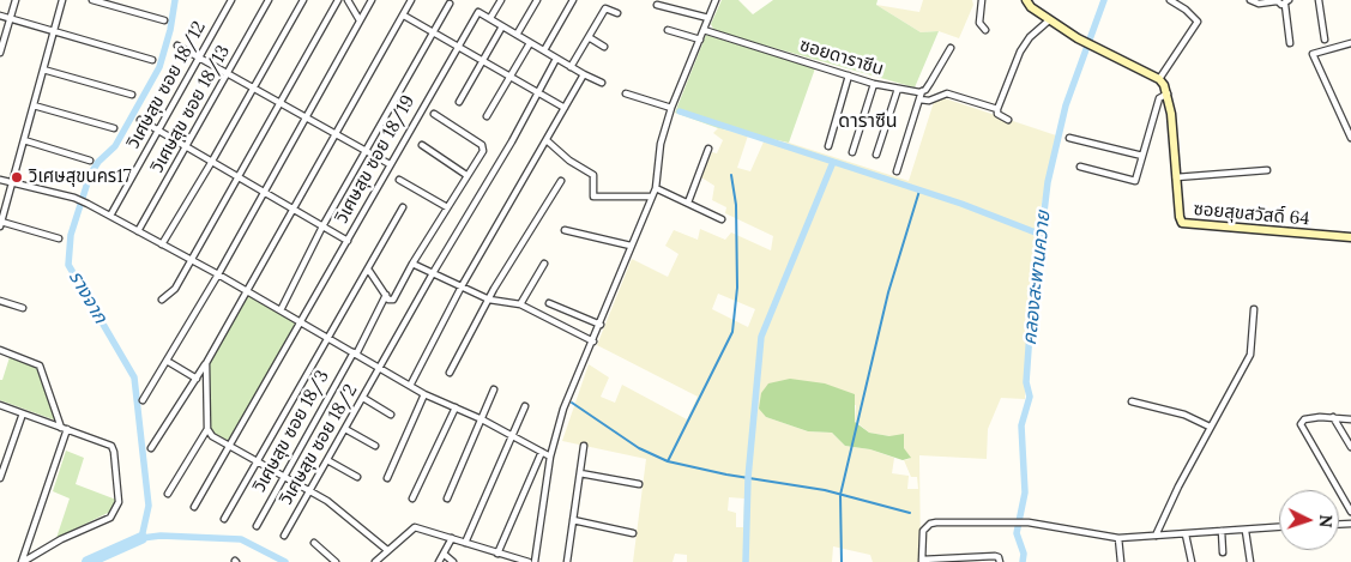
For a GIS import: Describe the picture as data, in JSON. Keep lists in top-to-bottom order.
{
  "streets": {
    "street": [
      "ซอยดาราซีน",
      "วิเศษสุข ซอย 18/12",
      "วิเศษสุข ซอย 18/13",
      "วิเศษสุข ซอย 18/19",
      "ซอยสุขสวัสดิ์ 64",
      "วิเศษสุข ซอย 18/3",
      "วิเศษสุข ซอย 18/2"
    ]
  },
  "districts": ["ดาราซีน"],
  "water": ["คลองสะพานควาย", "รางจาก"],
  "places": ["วิเศษสุขนคร17"],
  "north": "right"
}
